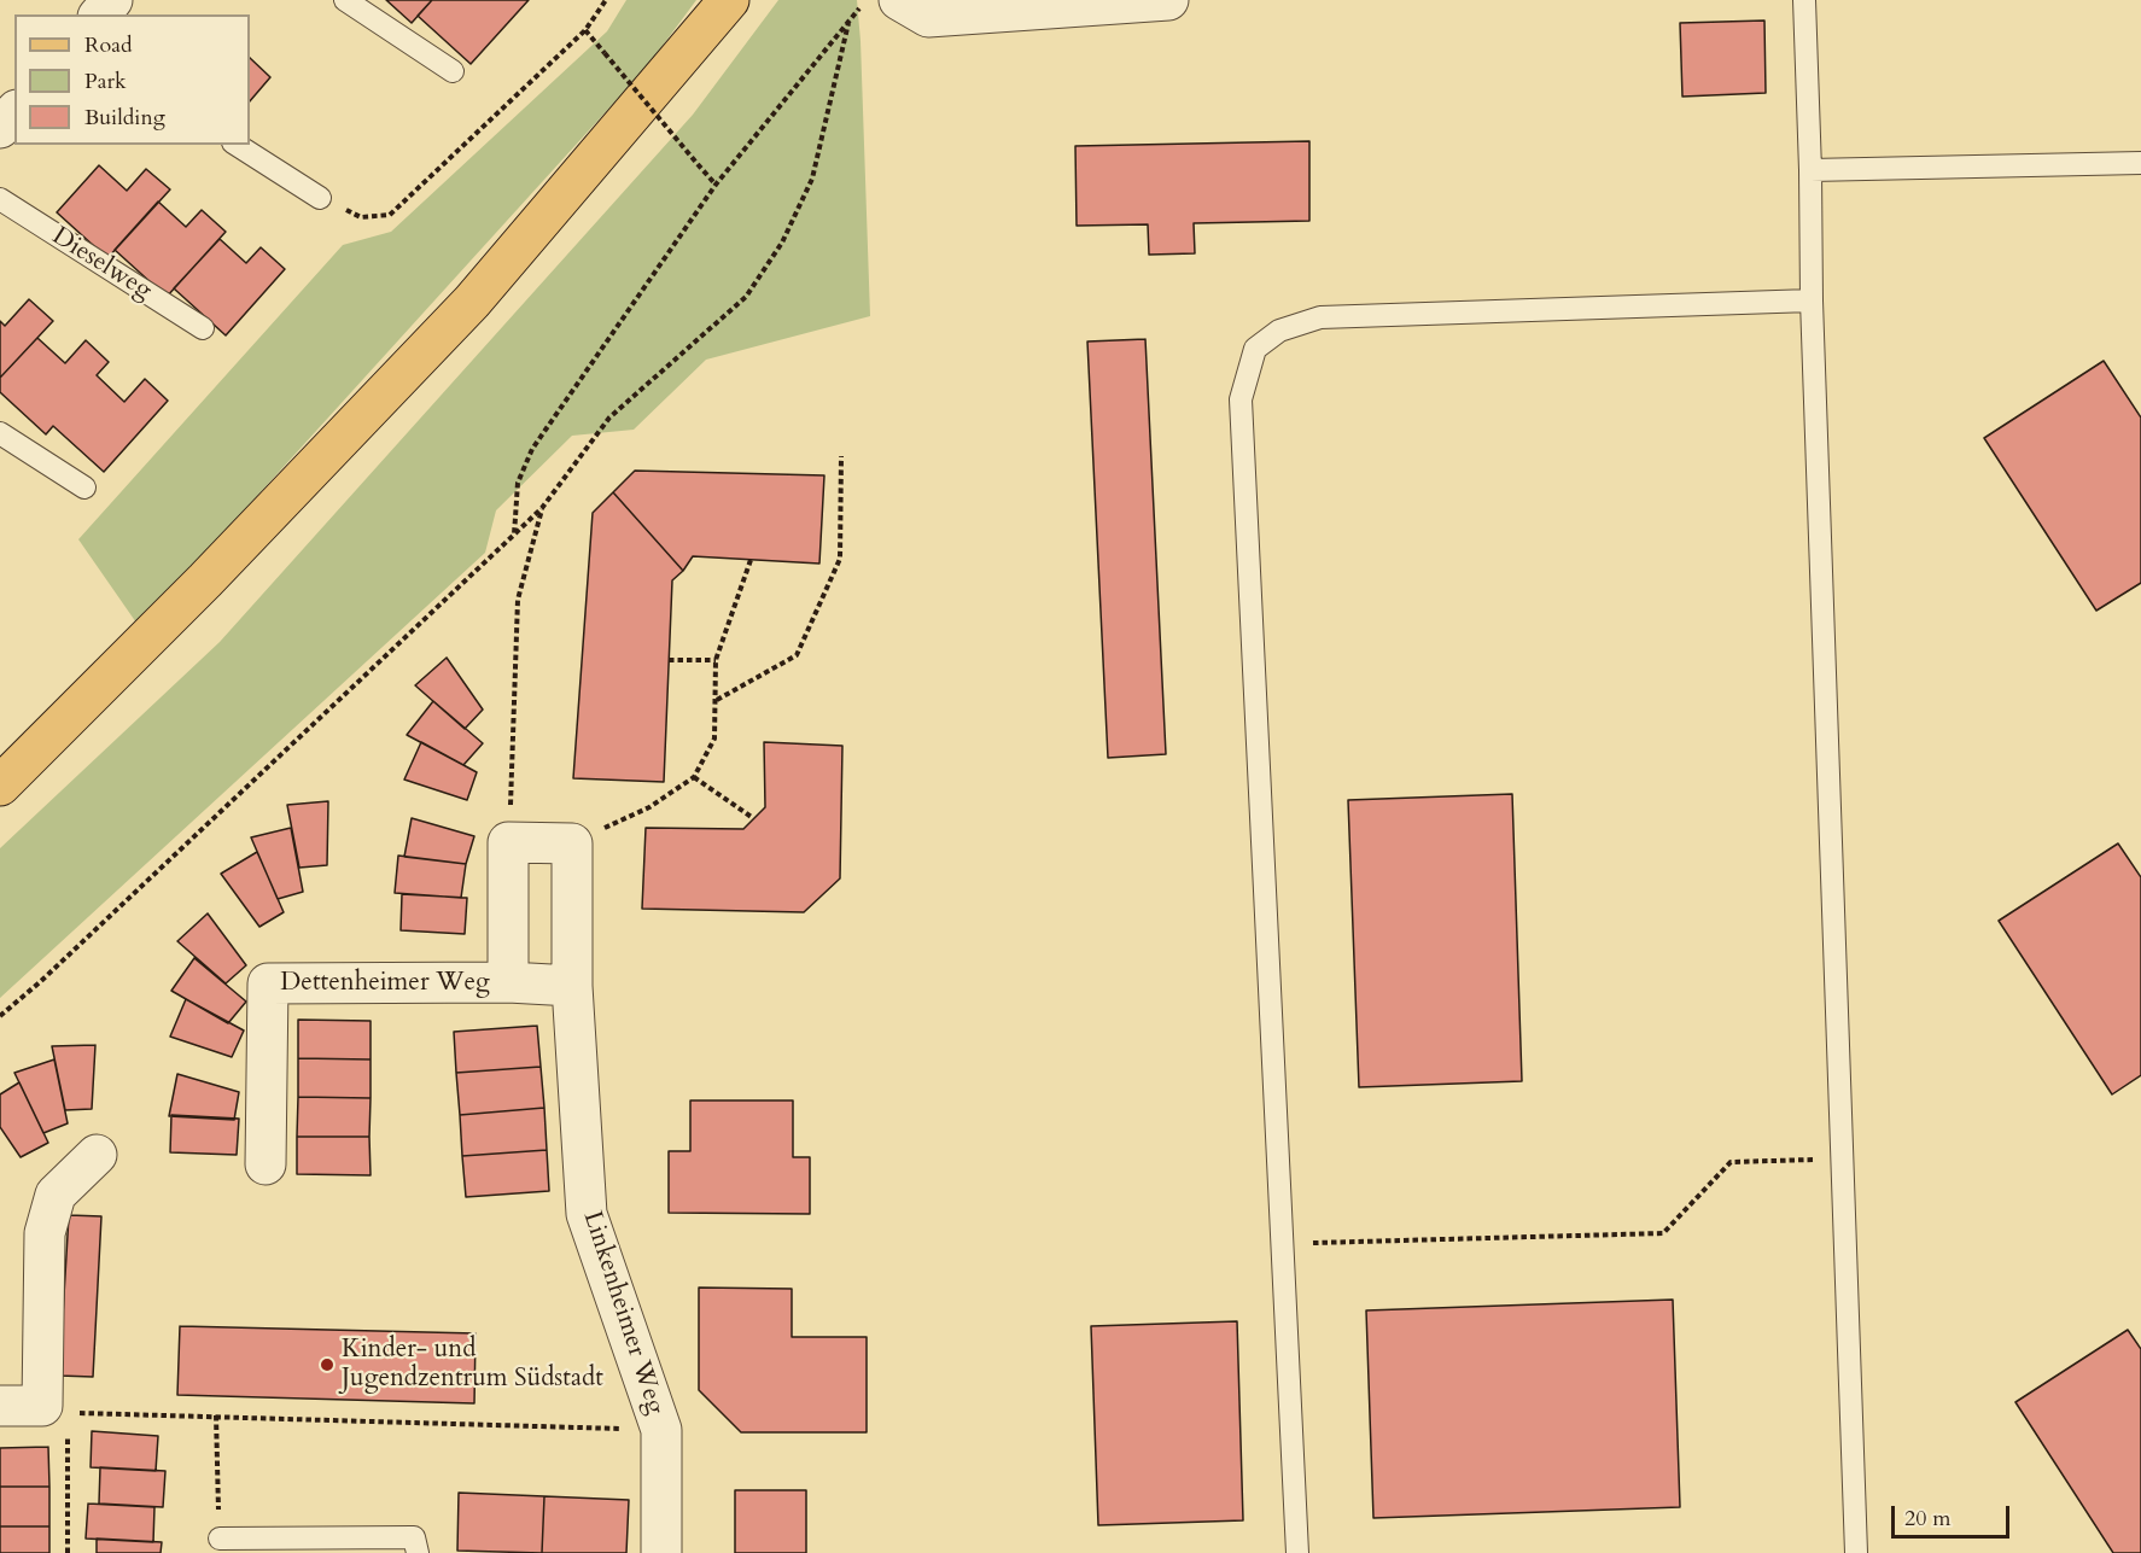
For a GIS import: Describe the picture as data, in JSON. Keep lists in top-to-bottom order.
{
  "streets": {
    "street": ["Dettenheimer Weg", "Linkenheimer Weg"],
    "lane": ["Dieselweg"]
  },
  "places": ["Kinder- und Jugendzentrum Südstadt"],
  "legend": ["Road", "Park", "Building"],
  "scale_bar": "20 m"
}
